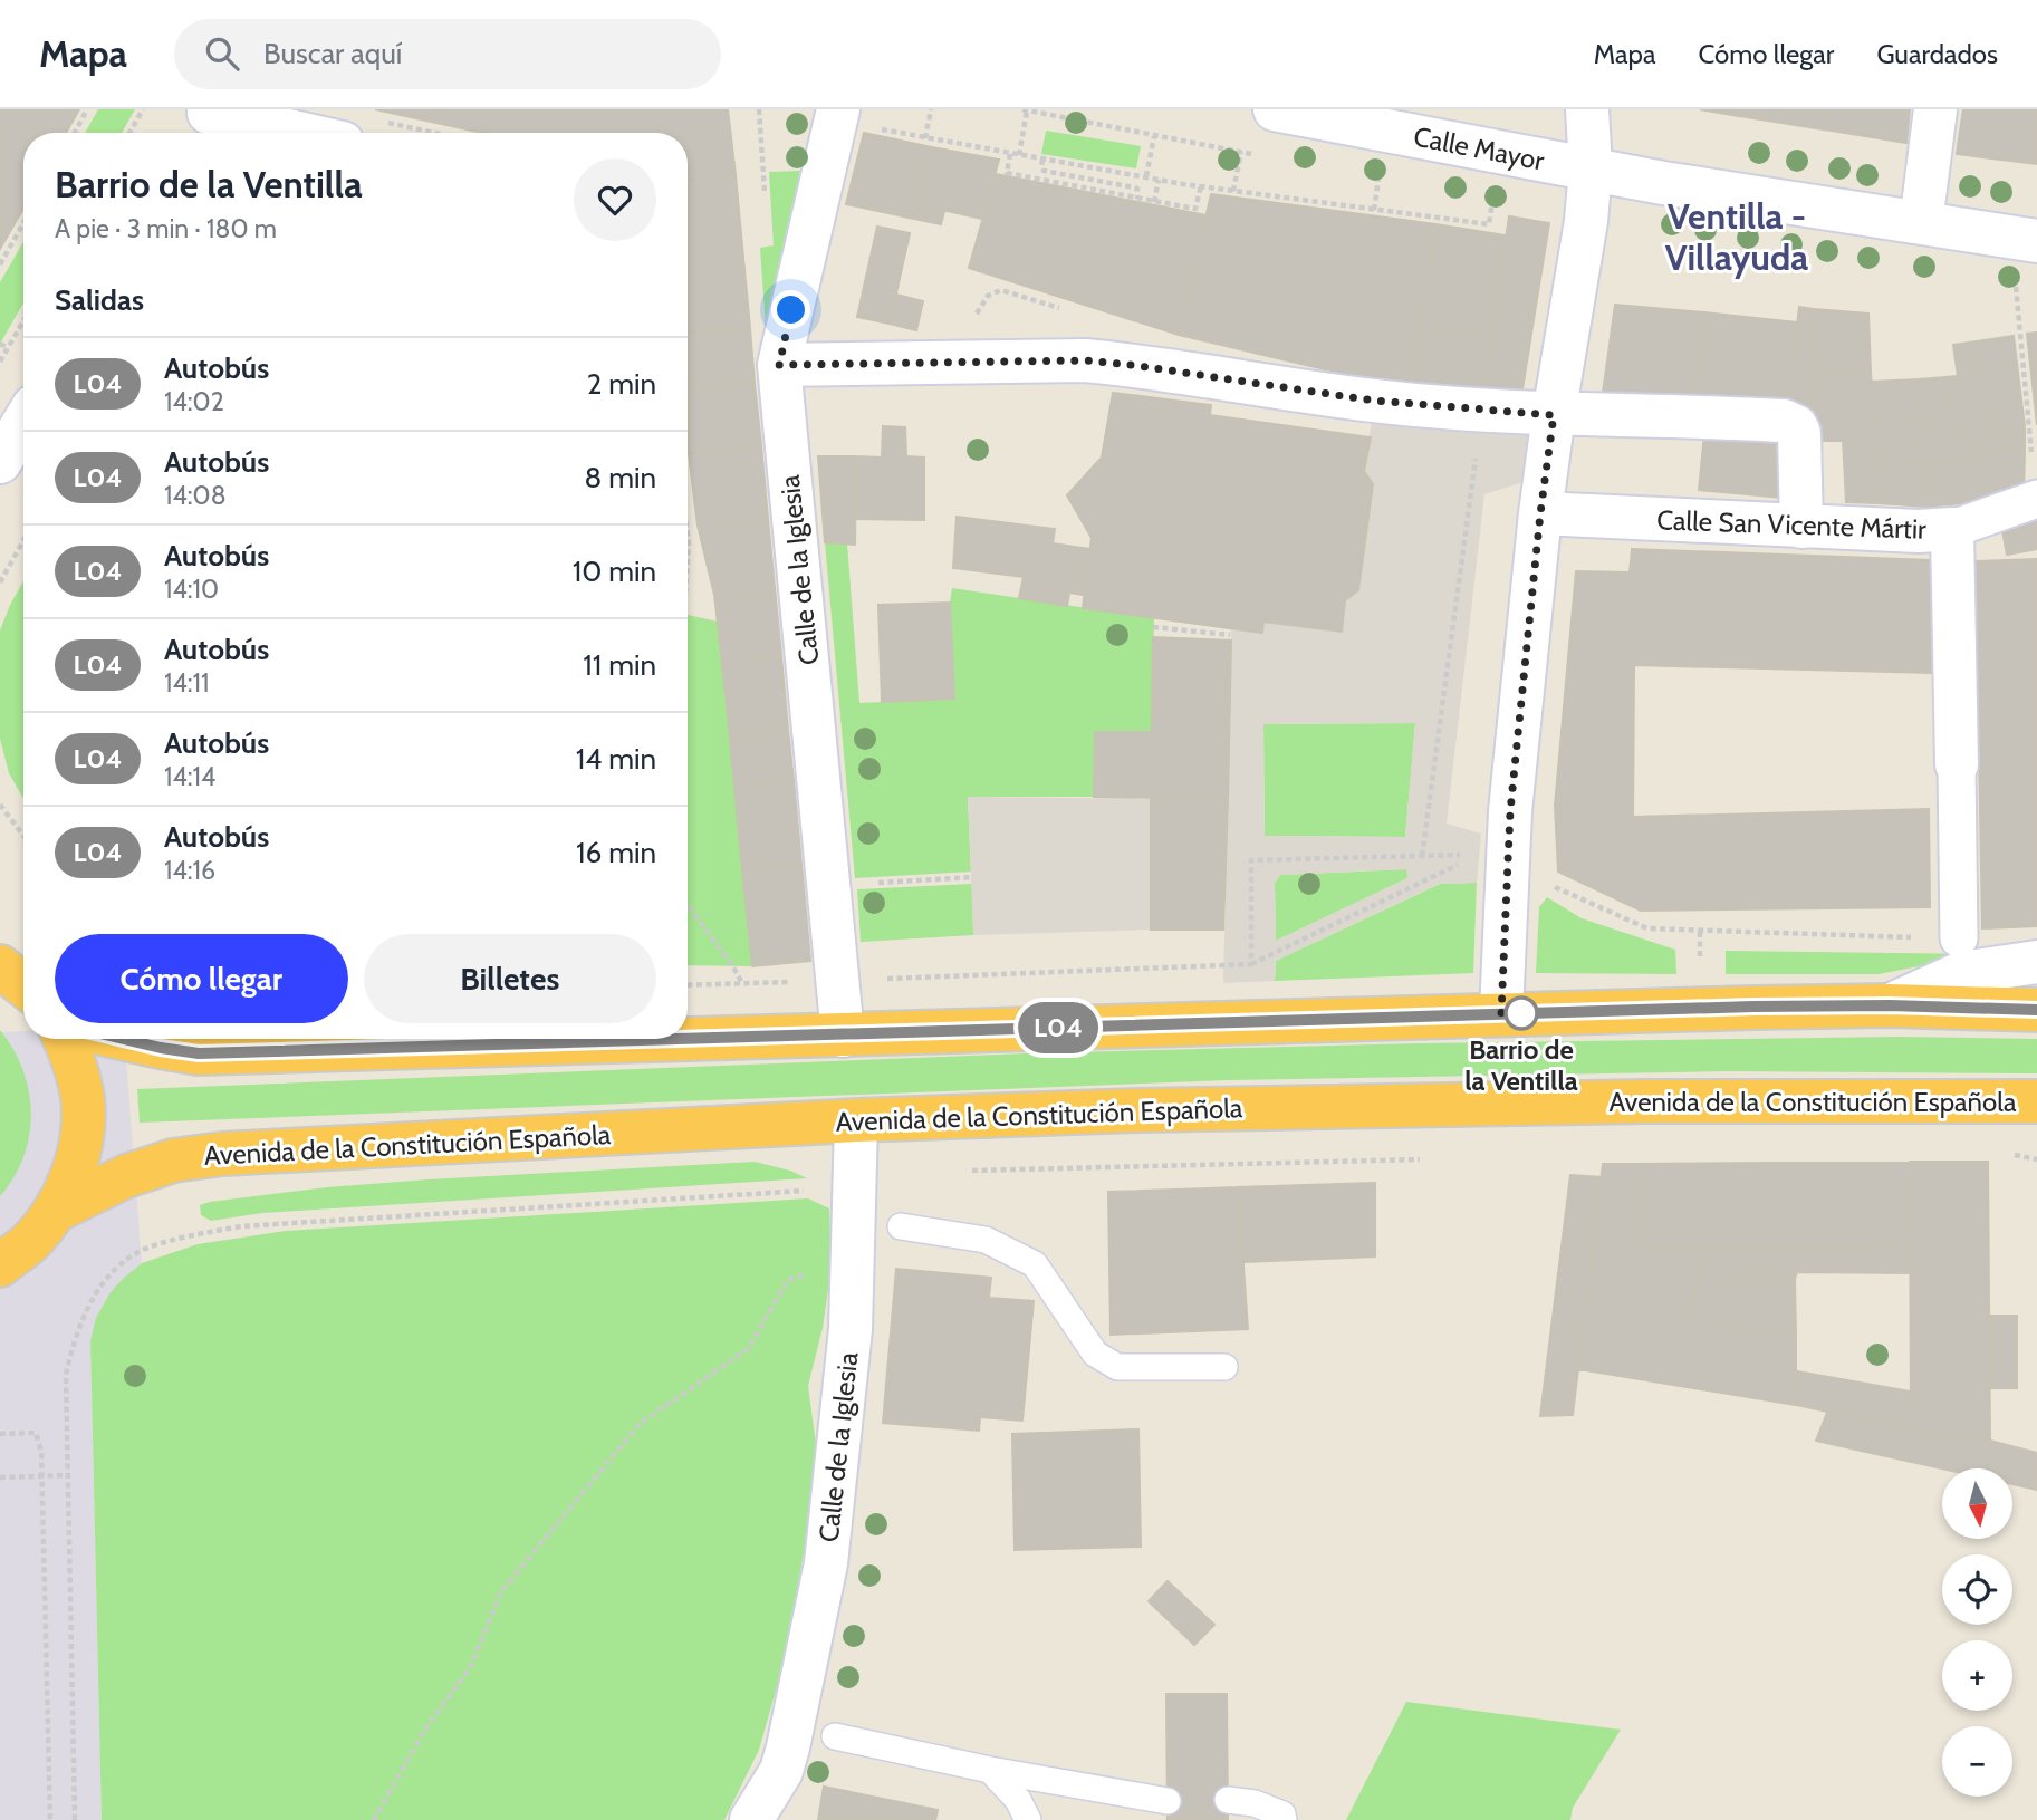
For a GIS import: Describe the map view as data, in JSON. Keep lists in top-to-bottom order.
{
  "streets": {
    "highway": ["Avenida de la Constitución Española"],
    "street": ["Calle Mayor", "Calle San Vicente Mártir", "Calle de la Iglesia"]
  },
  "crossings": [
    ["Calle de la Iglesia", "Avenida de la Constitución Española"]
  ],
  "districts": ["Ventilla - Villayuda"],
  "places": ["Barrio de la Ventilla"],
  "lines": ["bus line L04"],
  "north": "bottom",
  "page": {
    "header": "Mapa",
    "search": "Buscar aquí",
    "nav": ["Mapa", "Cómo llegar", "Guardados"],
    "on_map": "L04",
    "heading": [
      ["Barrio de la Ventilla", "A pie · 3 min · 180 m"],
      "Salidas"
    ],
    "list": [
      {
        "mark": "L04",
        "name": "Autobús",
        "note": "14:02",
        "value": "2 min"
      },
      {
        "mark": "L04",
        "name": "Autobús",
        "note": "14:08",
        "value": "8 min"
      },
      {
        "mark": "L04",
        "name": "Autobús",
        "note": "14:10",
        "value": "10 min"
      },
      {
        "mark": "L04",
        "name": "Autobús",
        "note": "14:11",
        "value": "11 min"
      },
      {
        "mark": "L04",
        "name": "Autobús",
        "note": "14:14",
        "value": "14 min"
      },
      {
        "mark": "L04",
        "name": "Autobús",
        "note": "14:16",
        "value": "16 min"
      }
    ],
    "buttons": ["Cómo llegar", "Billetes"],
    "map_buttons": ["+", "−"]
  }
}
